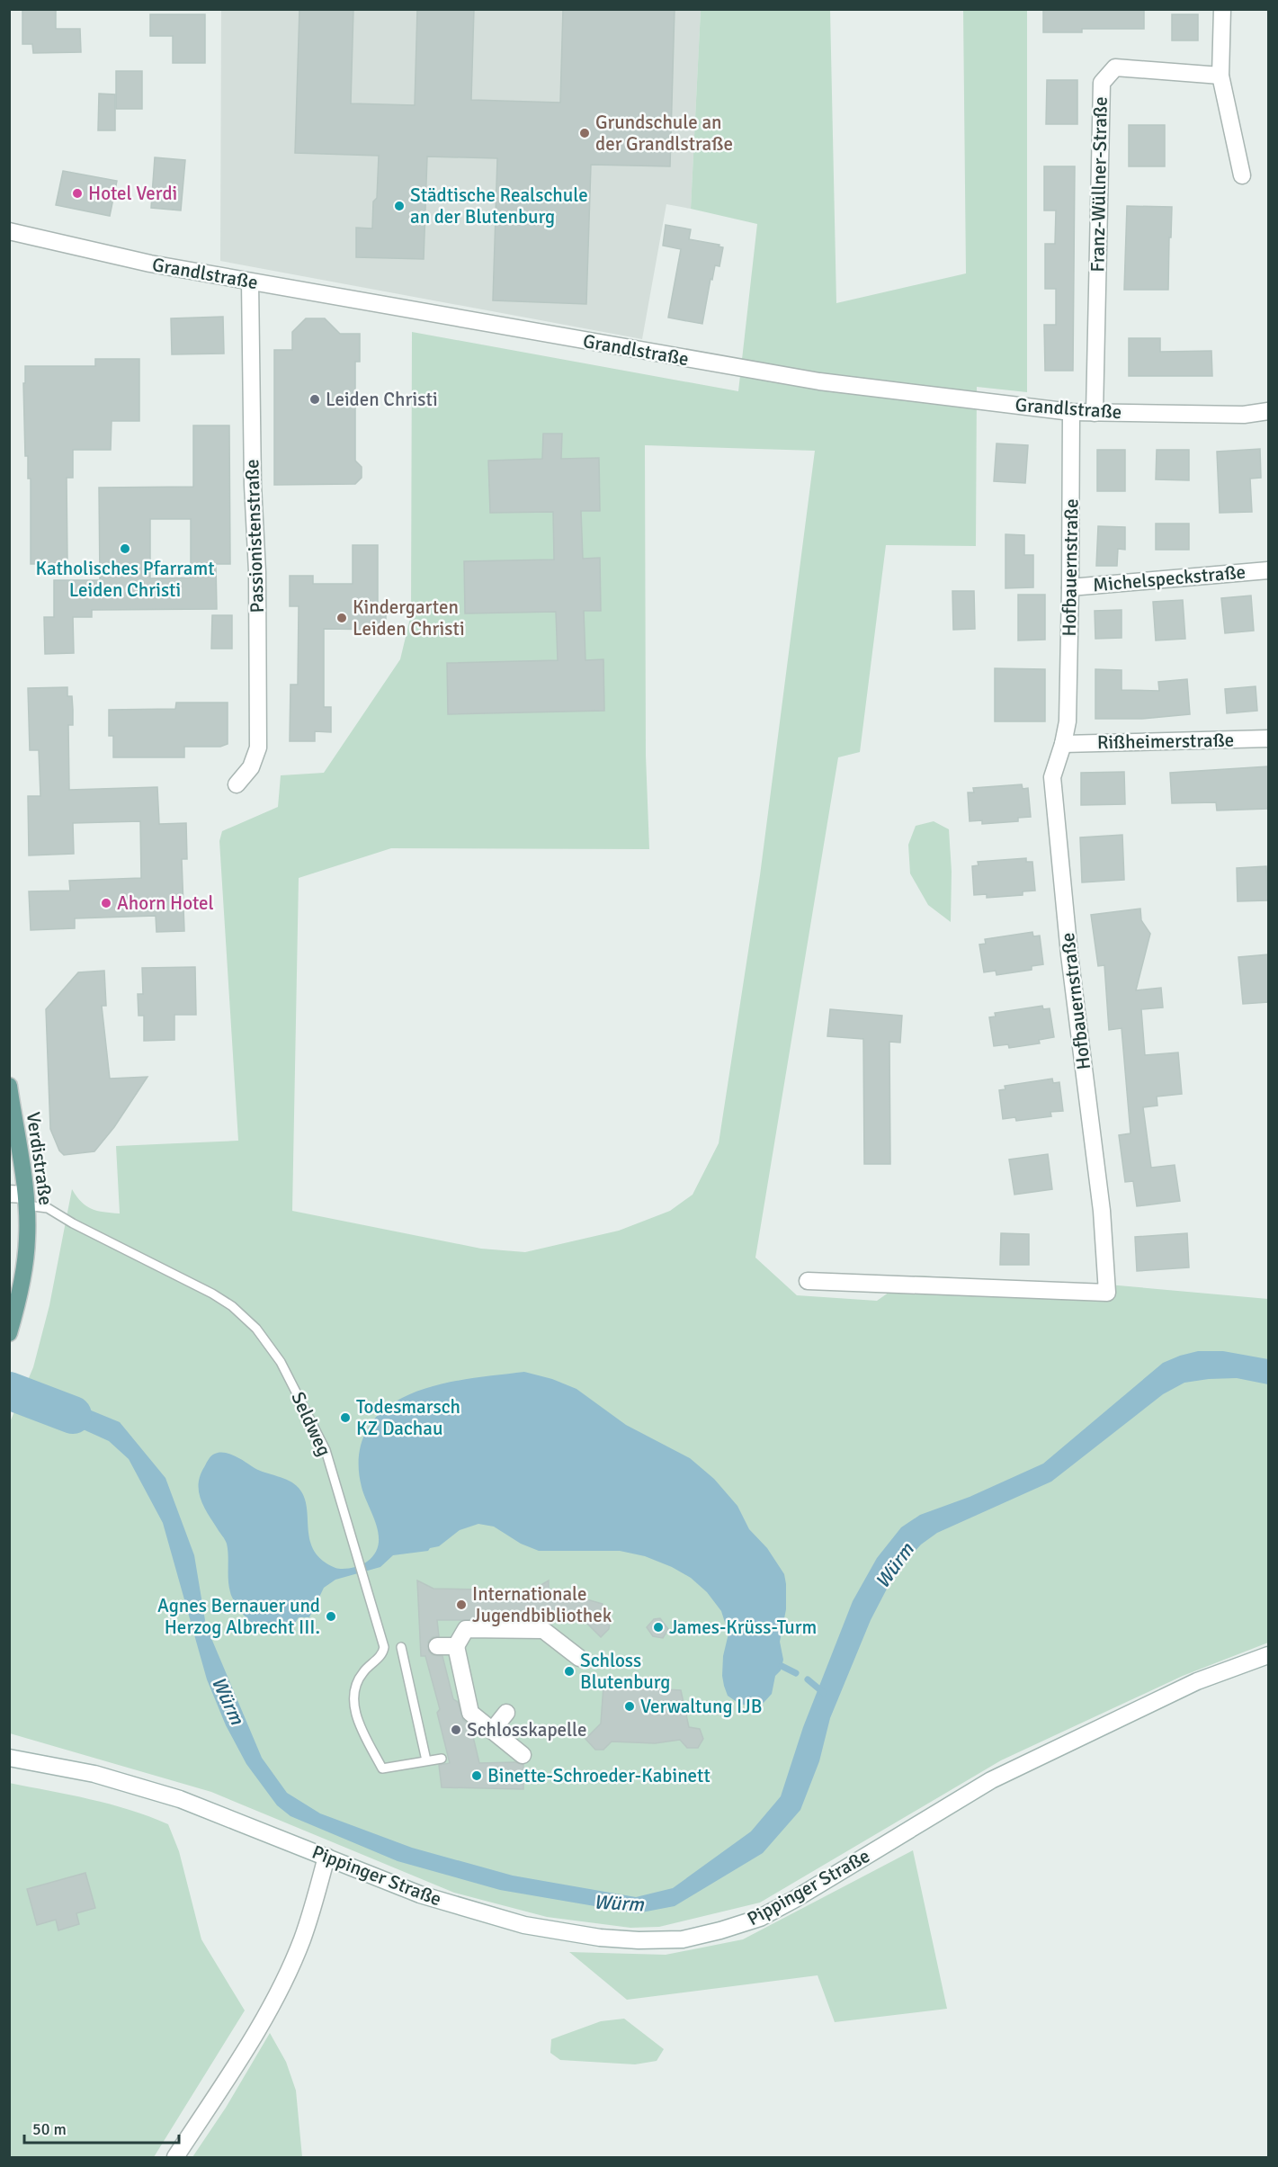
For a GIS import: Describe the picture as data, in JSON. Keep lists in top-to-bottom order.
{
  "streets": {
    "main road": ["Verdistraße"],
    "street": [
      "Franz-Wüllner-Straße",
      "Grandlstraße",
      "Passionistenstraße",
      "Hofbauernstraße",
      "Michelspeckstraße",
      "Rißheimerstraße",
      "Pippinger Straße"
    ],
    "lane": ["Seldweg"]
  },
  "crossings": [
    ["Franz-Wüllner-Straße", "Grandlstraße"],
    ["Grandlstraße", "Passionistenstraße"],
    ["Grandlstraße", "Hofbauernstraße"],
    ["Hofbauernstraße", "Michelspeckstraße"],
    ["Hofbauernstraße", "Rißheimerstraße"],
    ["Verdistraße", "Seldweg"]
  ],
  "water": ["Würm"],
  "places": [
    "Grundschule an der Grandlstraße",
    "Hotel Verdi",
    "Städtische Realschule an der Blutenburg",
    "Leiden Christi",
    "Katholisches Pfarramt Leiden Christi",
    "Kindergarten Leiden Christi",
    "Ahorn Hotel",
    "Todesmarsch KZ Dachau",
    "Internationale Jugendbibliothek",
    "Agnes Bernauer und Herzog Albrecht III.",
    "James-Krüss-Turm",
    "Schloss Blutenburg",
    "Verwaltung IJB",
    "Schlosskapelle",
    "Binette-Schroeder-Kabinett"
  ],
  "scale_bar": "50 m"
}
